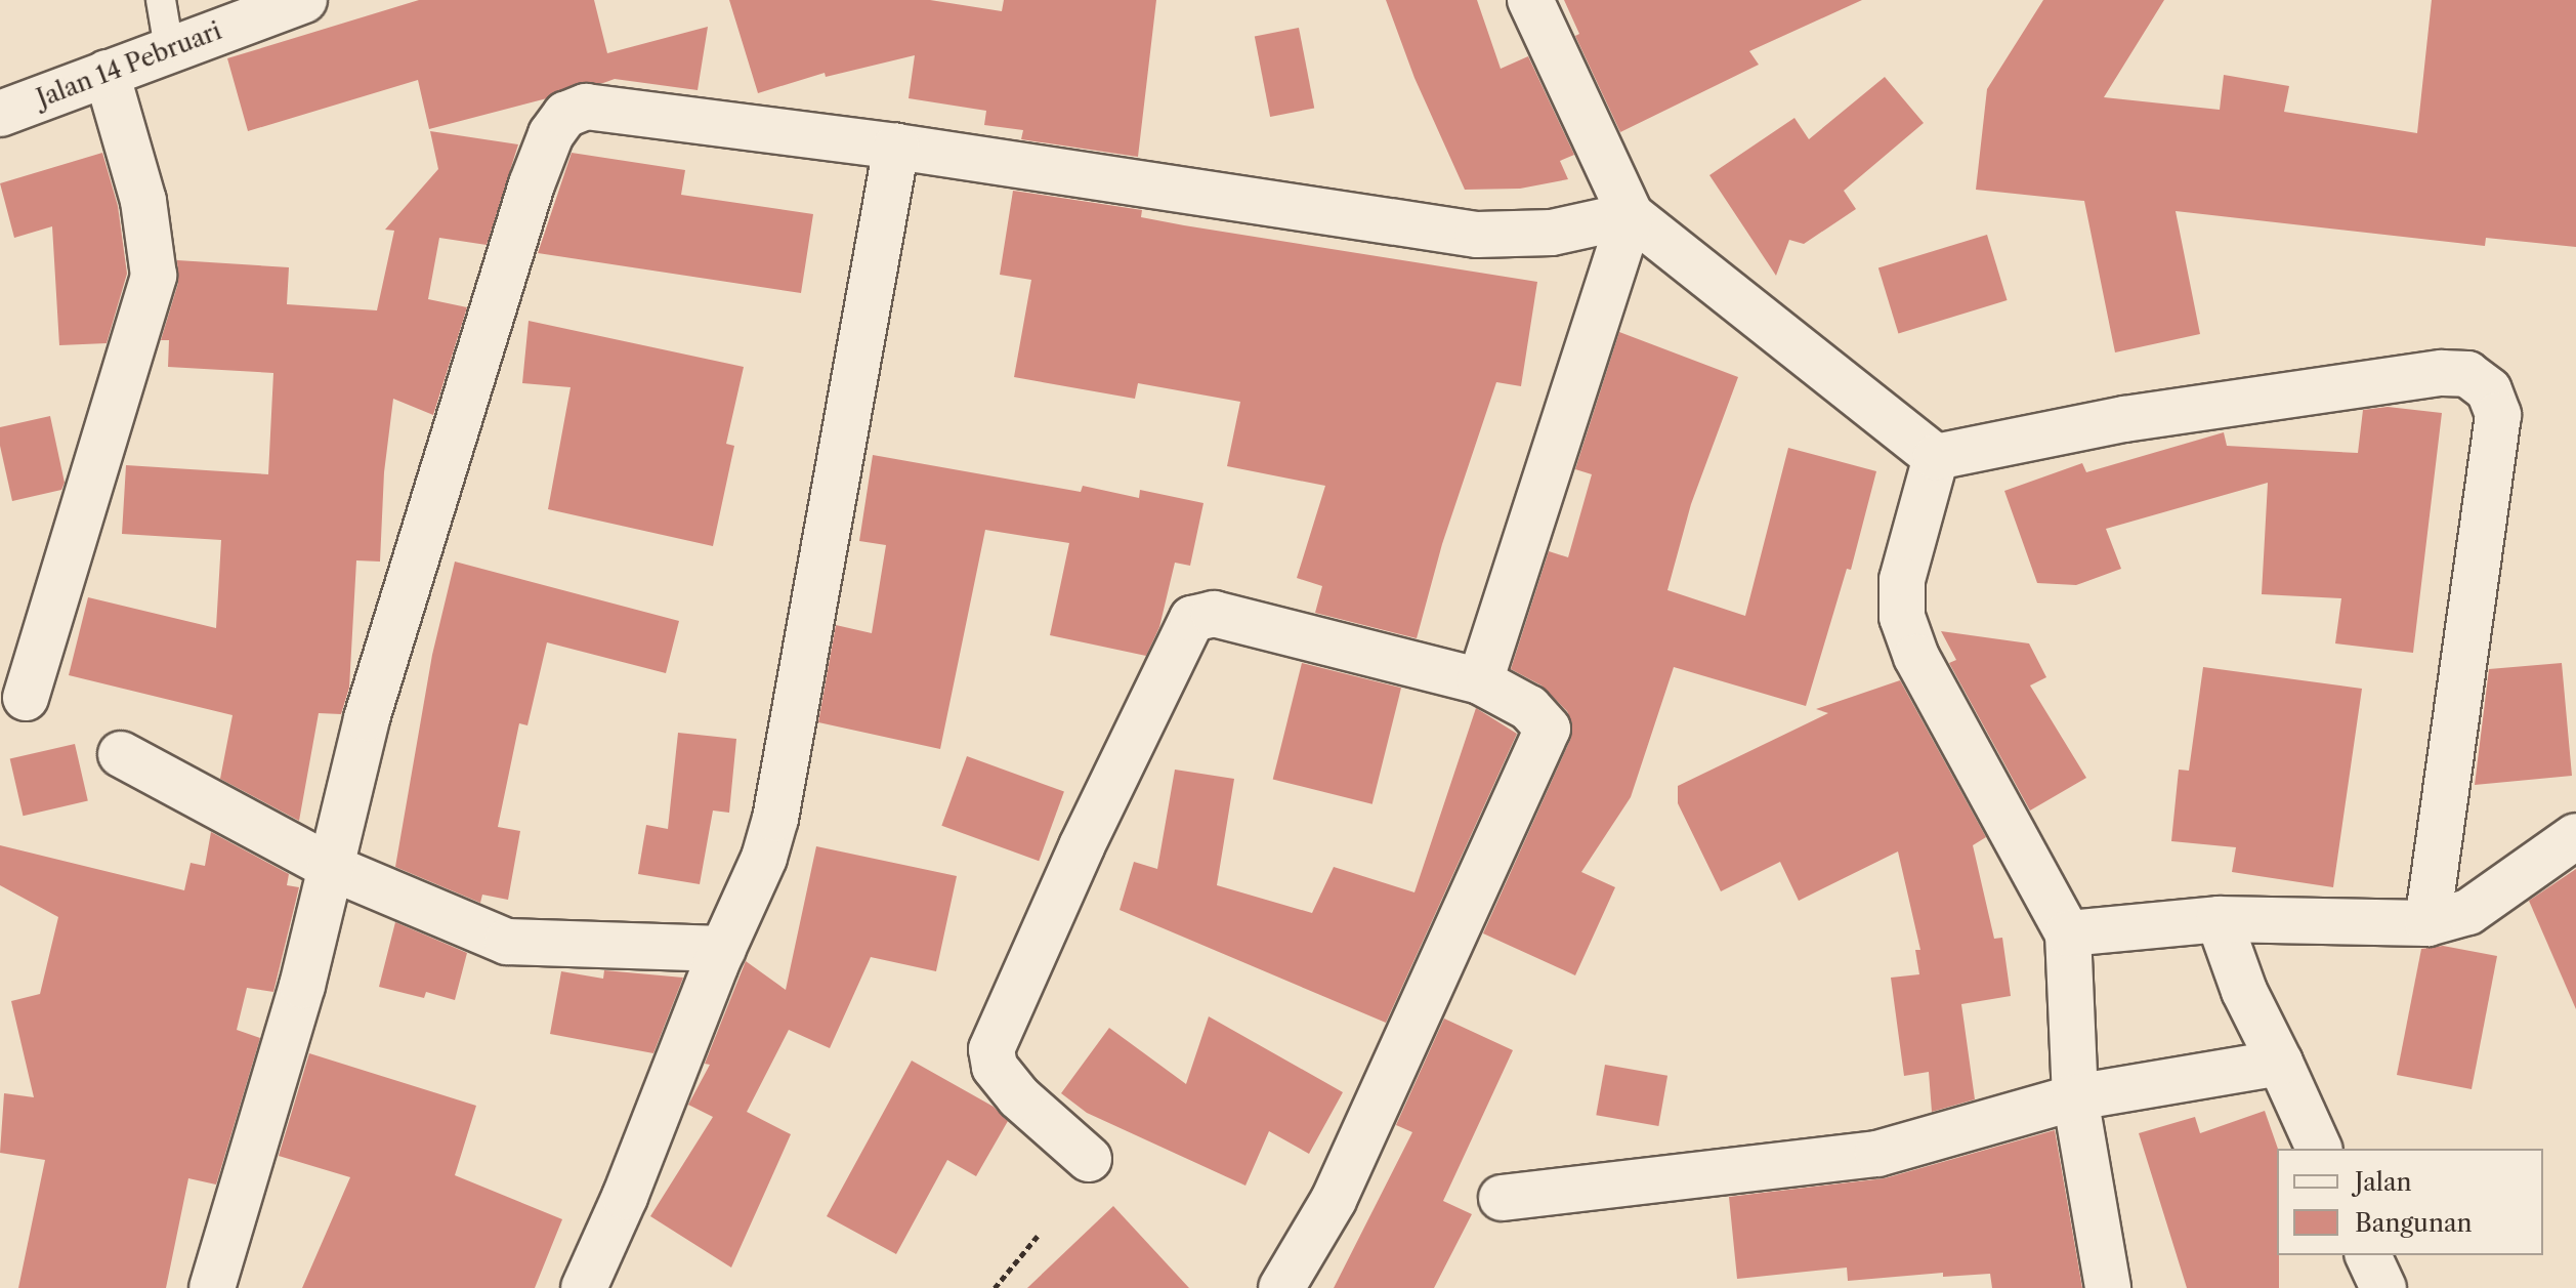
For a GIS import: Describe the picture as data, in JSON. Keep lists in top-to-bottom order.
{
  "streets": {
    "street": ["Jalan 14 Pebruari"]
  },
  "legend": ["Jalan", "Bangunan"]
}
